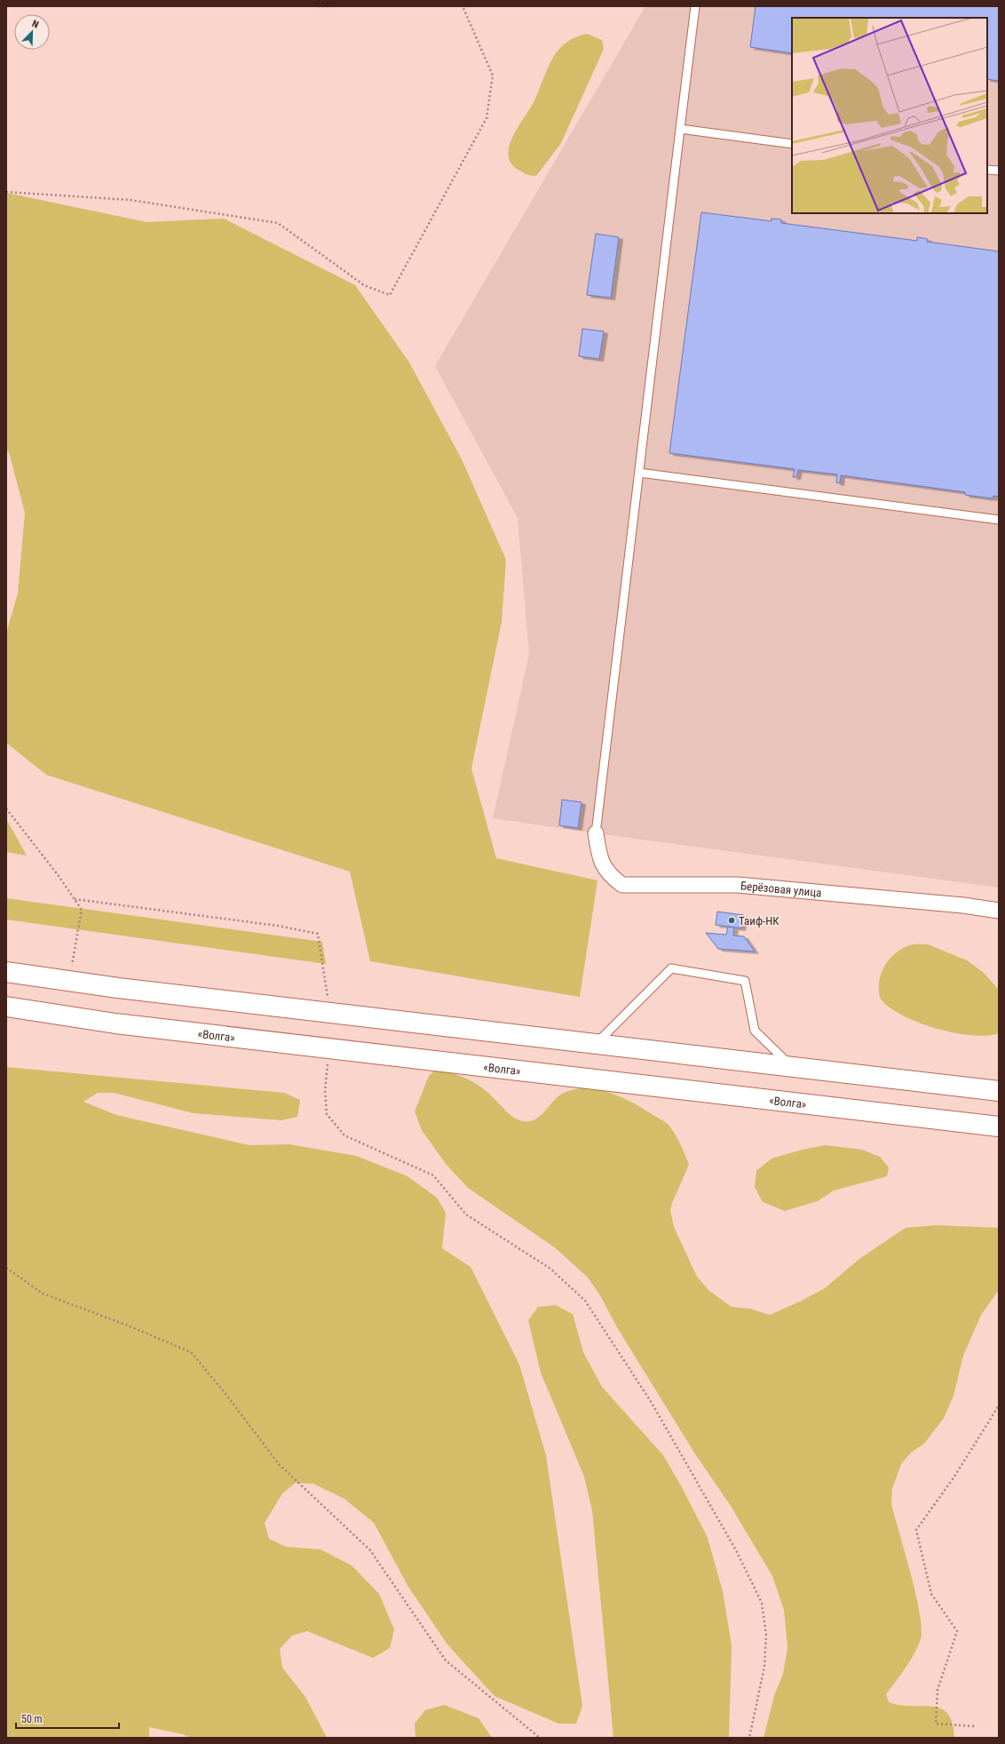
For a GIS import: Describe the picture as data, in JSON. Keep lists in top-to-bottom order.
{
  "streets": {
    "highway": ["«Волга»"],
    "street": ["Берёзовая улица"]
  },
  "places": ["Таиф-НК"],
  "scale_bar": "50 m",
  "north": "top right"
}
